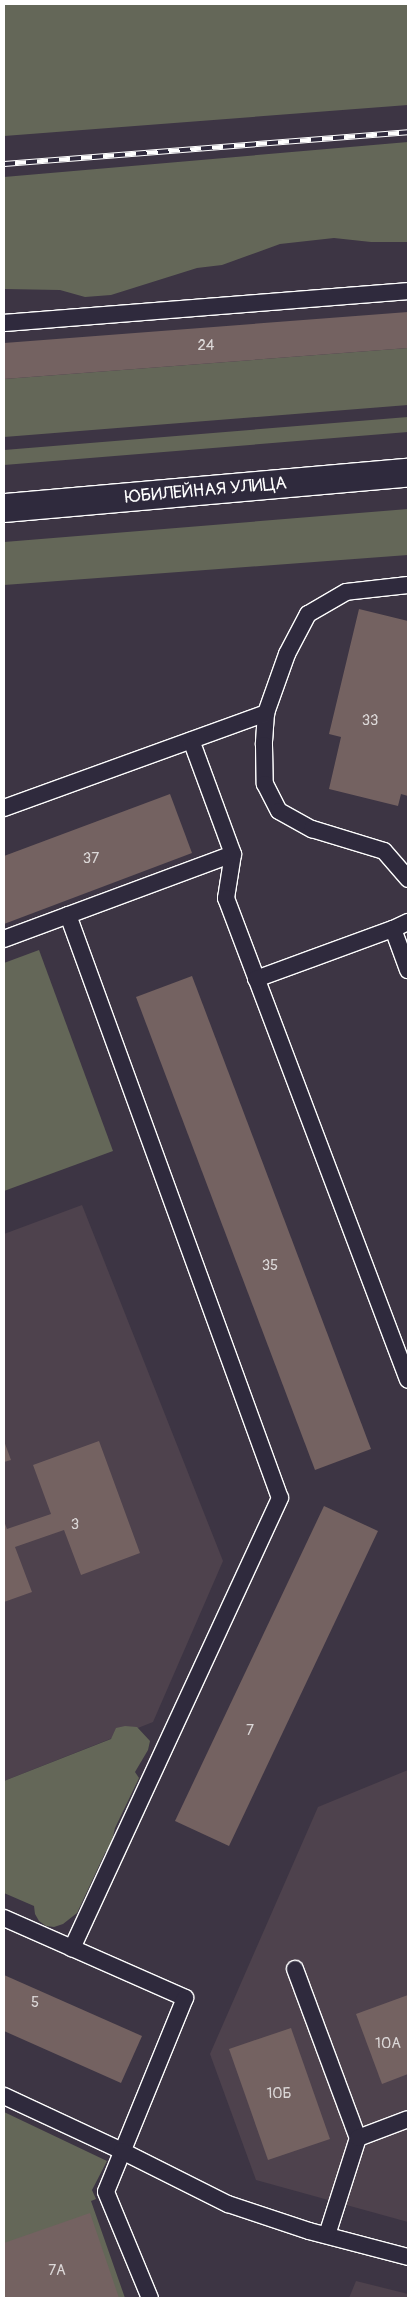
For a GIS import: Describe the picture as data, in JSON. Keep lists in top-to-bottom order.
{
  "streets": {
    "main road": ["ЮБИЛЕЙНАЯ УЛИЦА"]
  },
  "house_numbers": [
    "24",
    "33",
    "37",
    "35",
    "3",
    "7",
    "5",
    "10А",
    "10Б",
    "7А"
  ]
}
